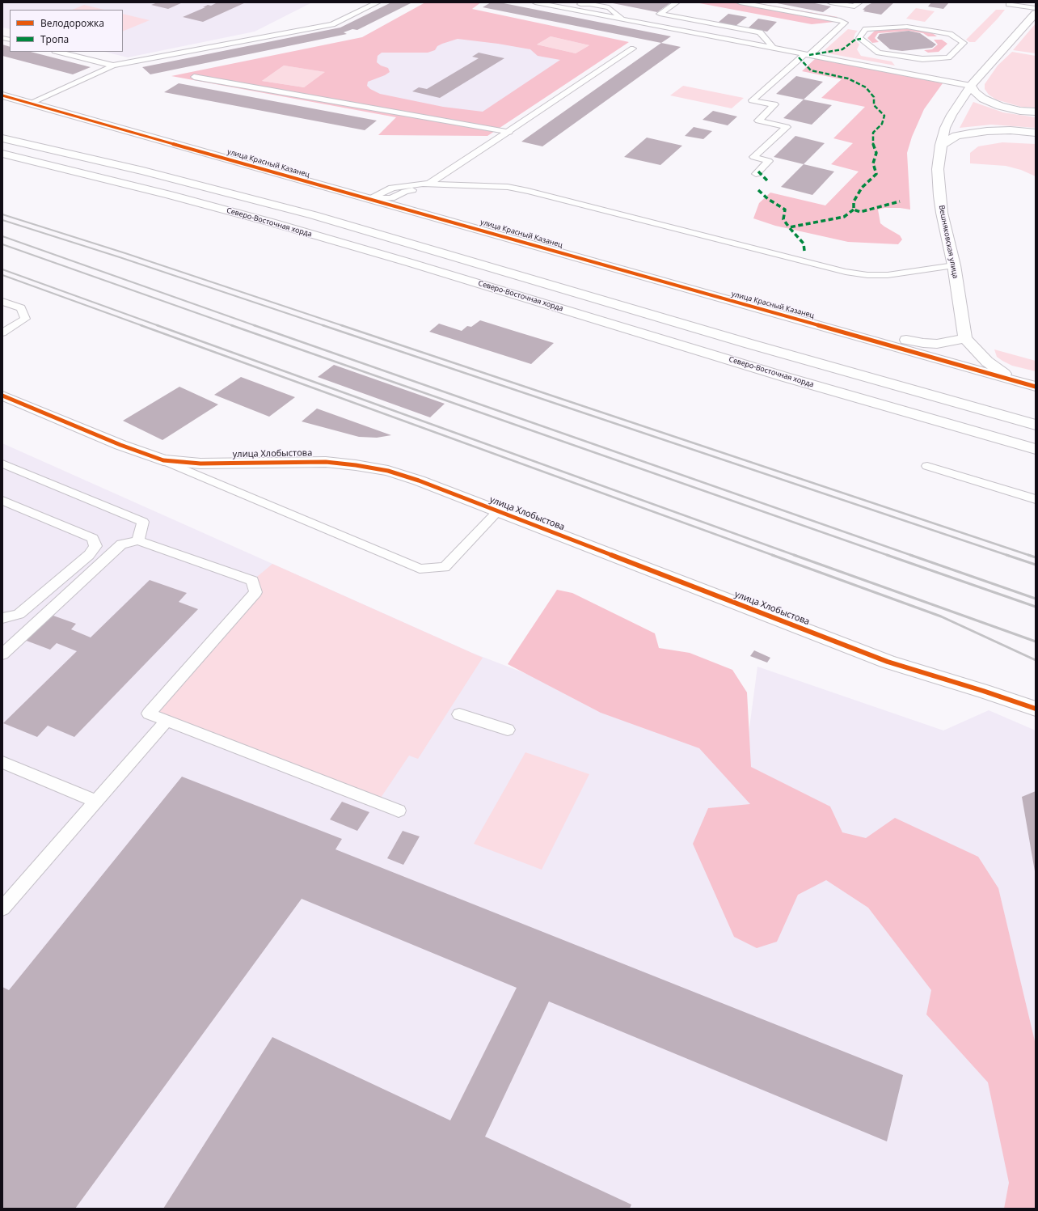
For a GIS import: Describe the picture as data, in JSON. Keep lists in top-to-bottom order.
{
  "streets": {
    "street": [
      "улица Красный Казанец",
      "Северо-Восточная хорда",
      "Вешняковская улица",
      "улица Хлобыстова"
    ]
  },
  "crossings": [
    ["улица Красный Казанец", "Вешняковская улица"]
  ],
  "legend": ["Велодорожка", "Тропа"]
}
